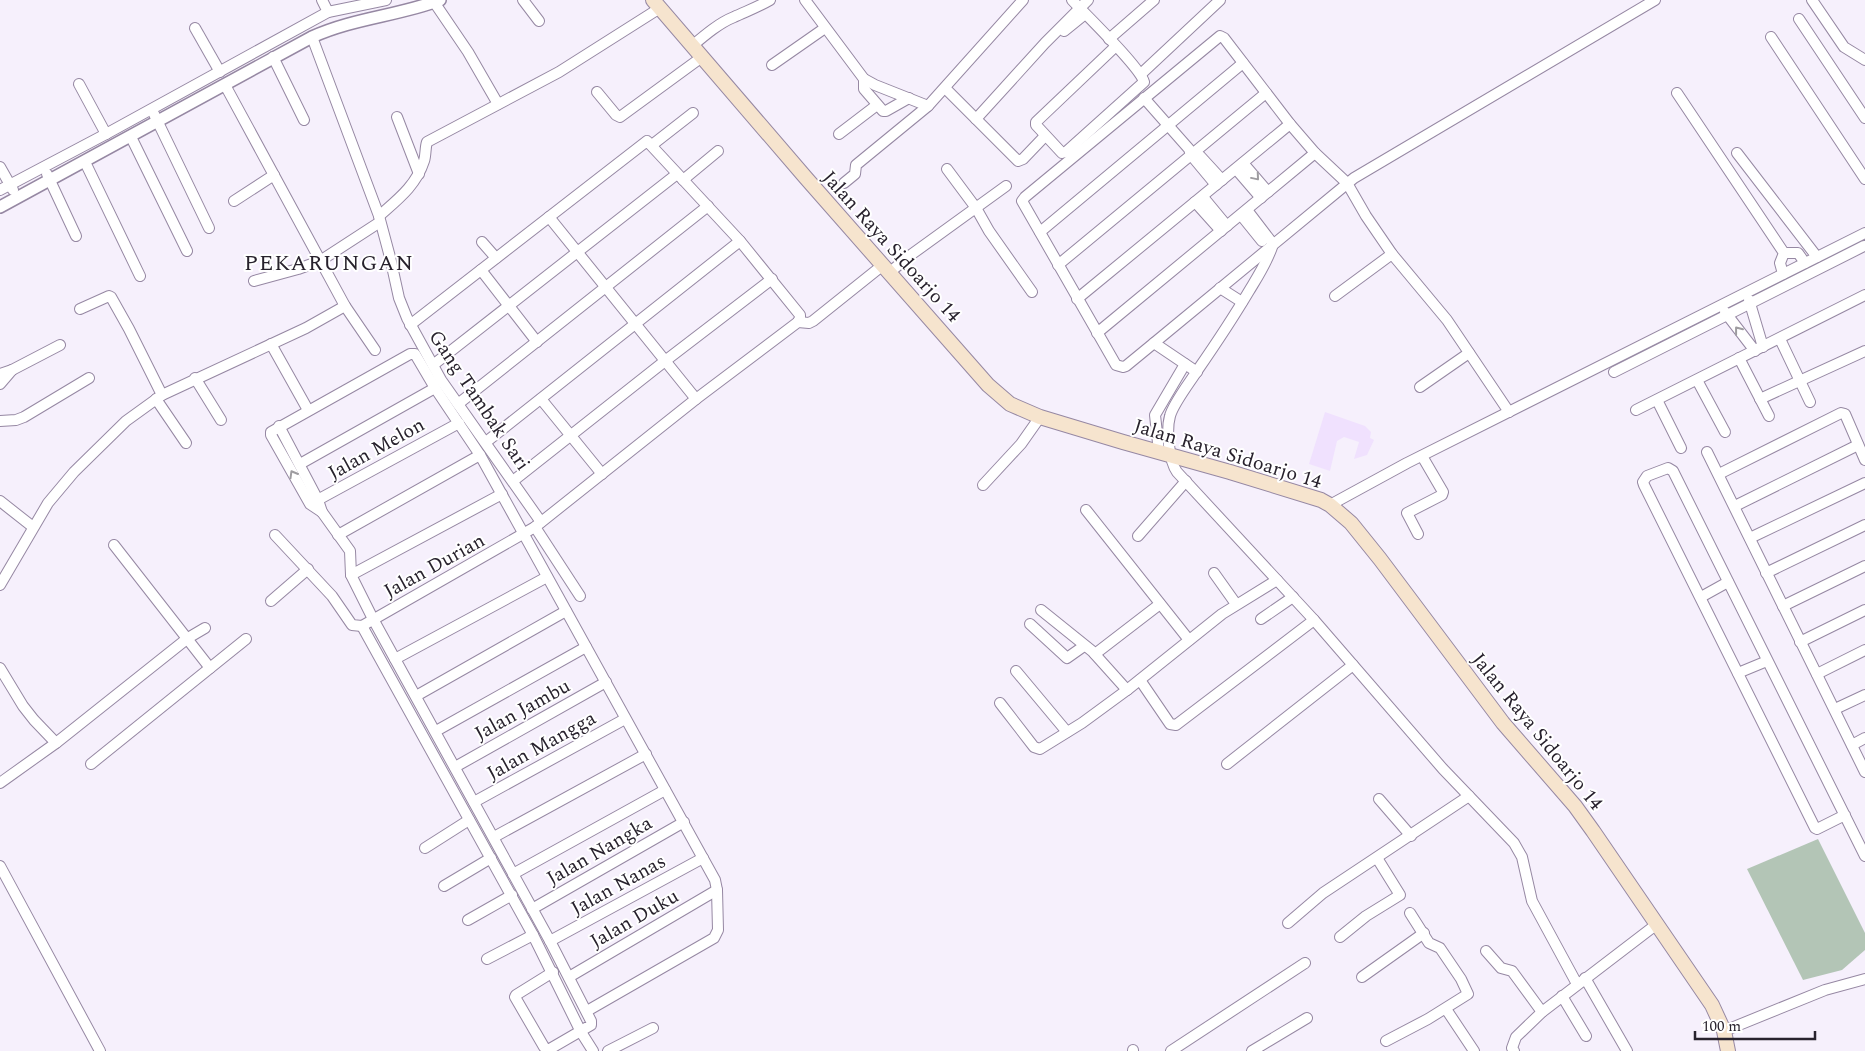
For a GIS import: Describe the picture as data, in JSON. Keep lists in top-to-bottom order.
{
  "streets": {
    "main road": ["Jalan Raya Sidoarjo 14"],
    "street": [
      "Gang Tambak Sari",
      "Jalan Melon",
      "Jalan Durian",
      "Jalan Jambu",
      "Jalan Mangga",
      "Jalan Nangka",
      "Jalan Nanas",
      "Jalan Duku"
    ]
  },
  "crossings": [
    ["Jalan Raya Sidoarjo 14", "Jalan Durian"],
    ["Gang Tambak Sari", "Jalan Durian"]
  ],
  "districts": ["PEKARUNGAN"],
  "scale_bar": "100 m"
}
